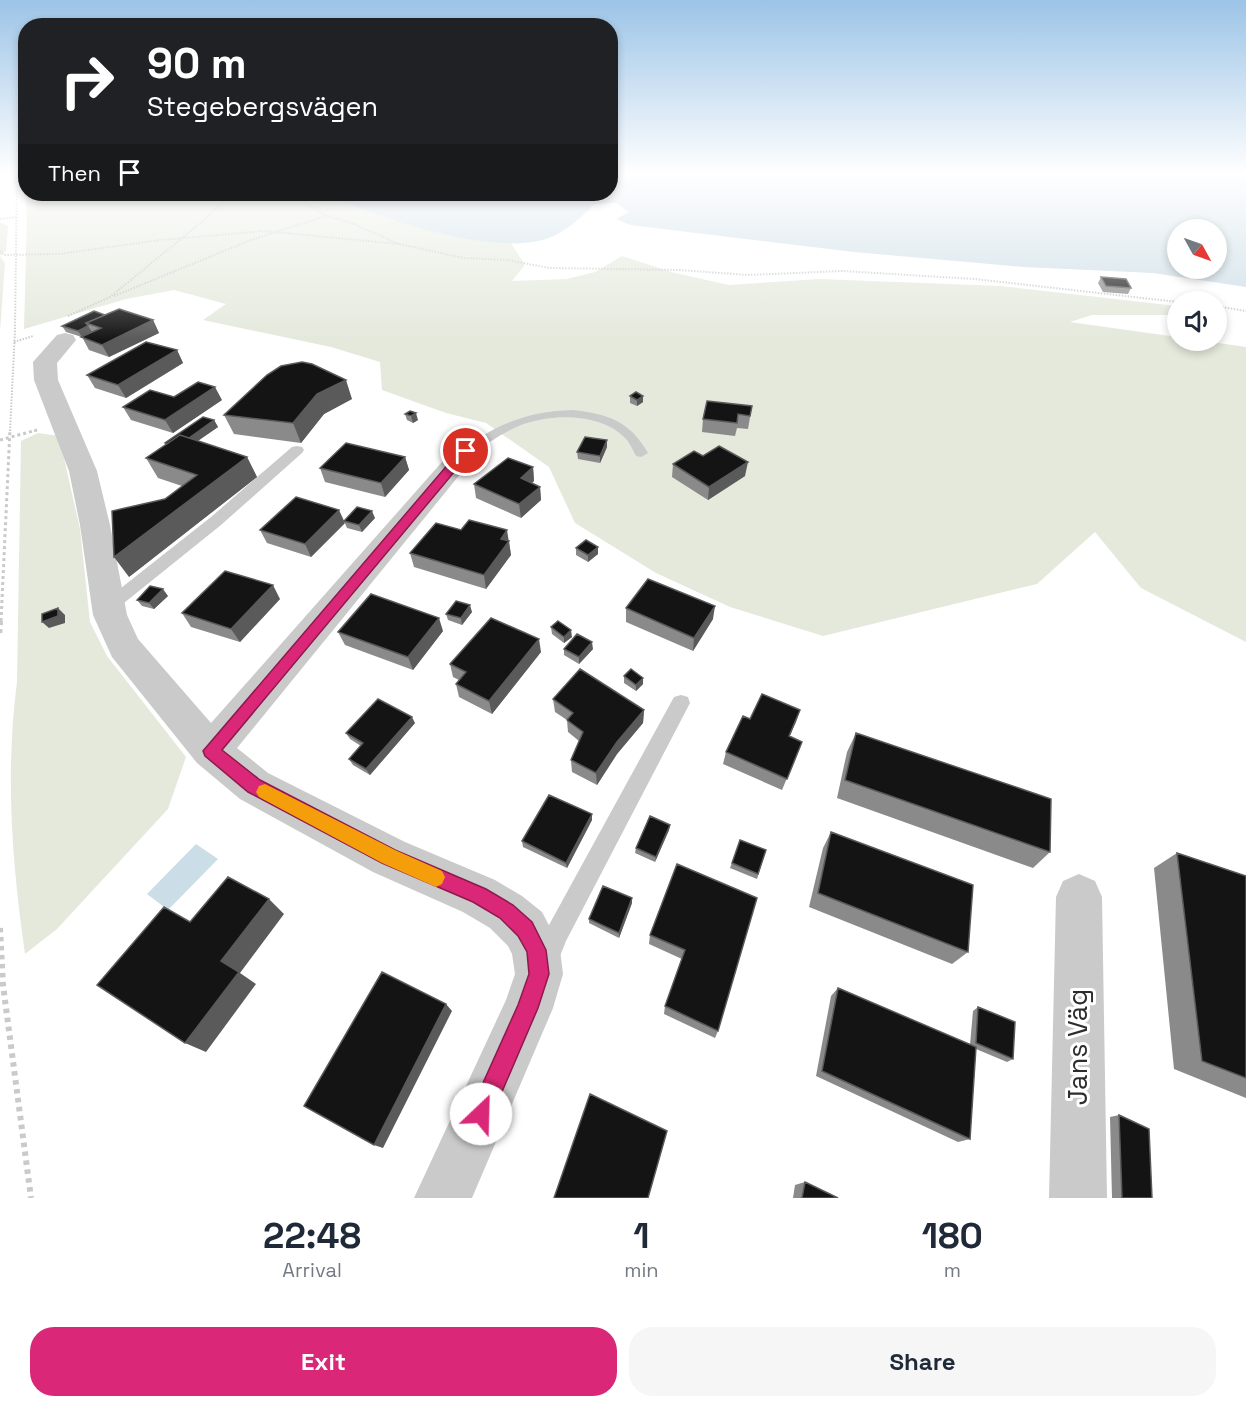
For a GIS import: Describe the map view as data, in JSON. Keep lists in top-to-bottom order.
{
  "streets": {
    "street": ["Jans Väg"]
  },
  "north": "bottom right",
  "page": {
    "turn": ["90 m", "Stegebergsvägen"],
    "then": "Then",
    "eta": [
      "22:48",
      "Arrival",
      "1",
      "min",
      "180",
      "m"
    ],
    "buttons": ["Exit", "Share"]
  }
}
